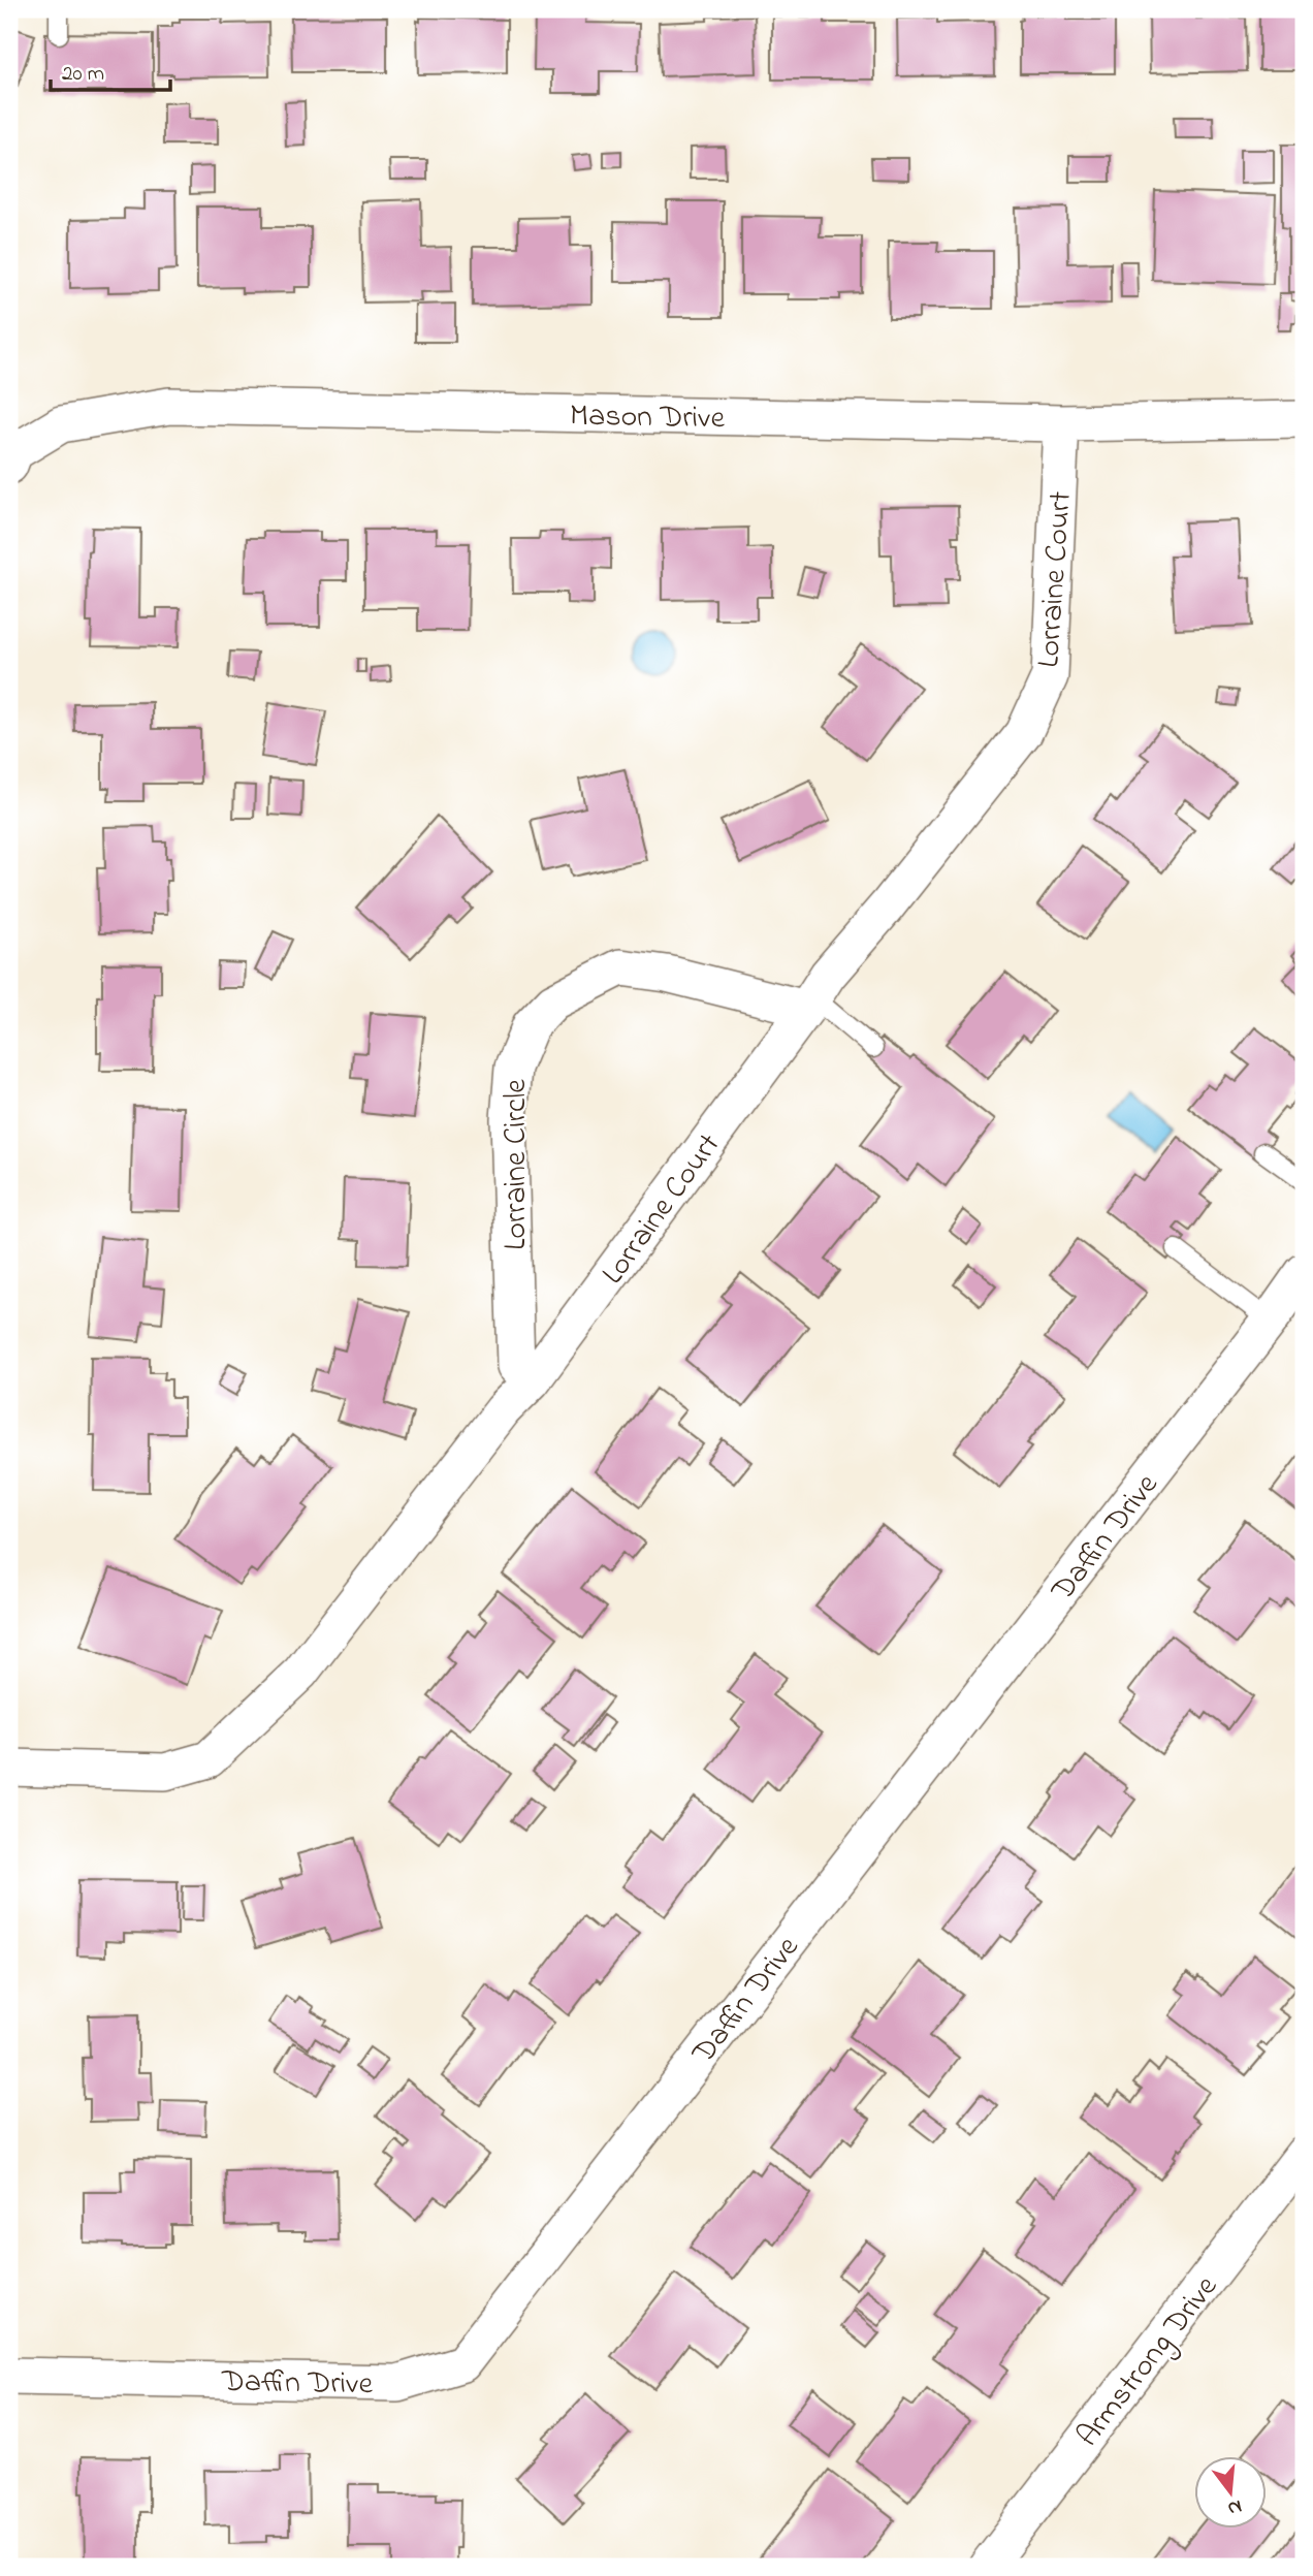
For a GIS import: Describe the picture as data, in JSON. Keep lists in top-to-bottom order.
{
  "streets": {
    "street": [
      "Mason Drive",
      "Lorraine Court",
      "Lorraine Circle",
      "Daffin Drive",
      "Armstrong Drive"
    ]
  },
  "crossings": [
    ["Mason Drive", "Lorraine Court"],
    ["Lorraine Court", "Lorraine Circle"]
  ],
  "scale_bar": "20 m",
  "north": "bottom"
}
